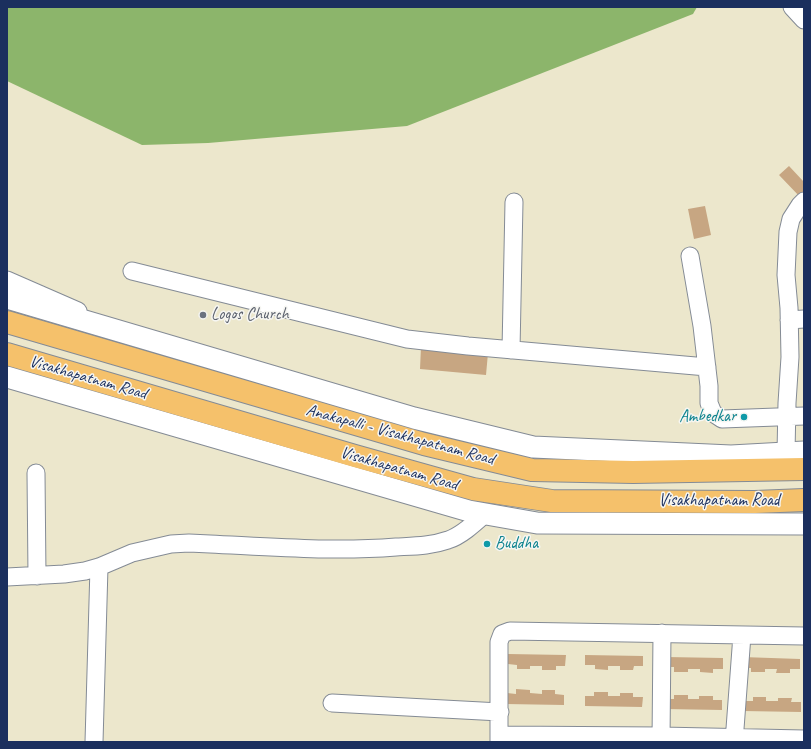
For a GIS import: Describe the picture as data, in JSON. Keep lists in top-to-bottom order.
{
  "streets": {
    "main road": ["Visakhapatnam Road", "Anakapalli - Visakhapatnam Road"]
  },
  "places": ["Logos Church", "Ambedkar", "Buddha"]
}
